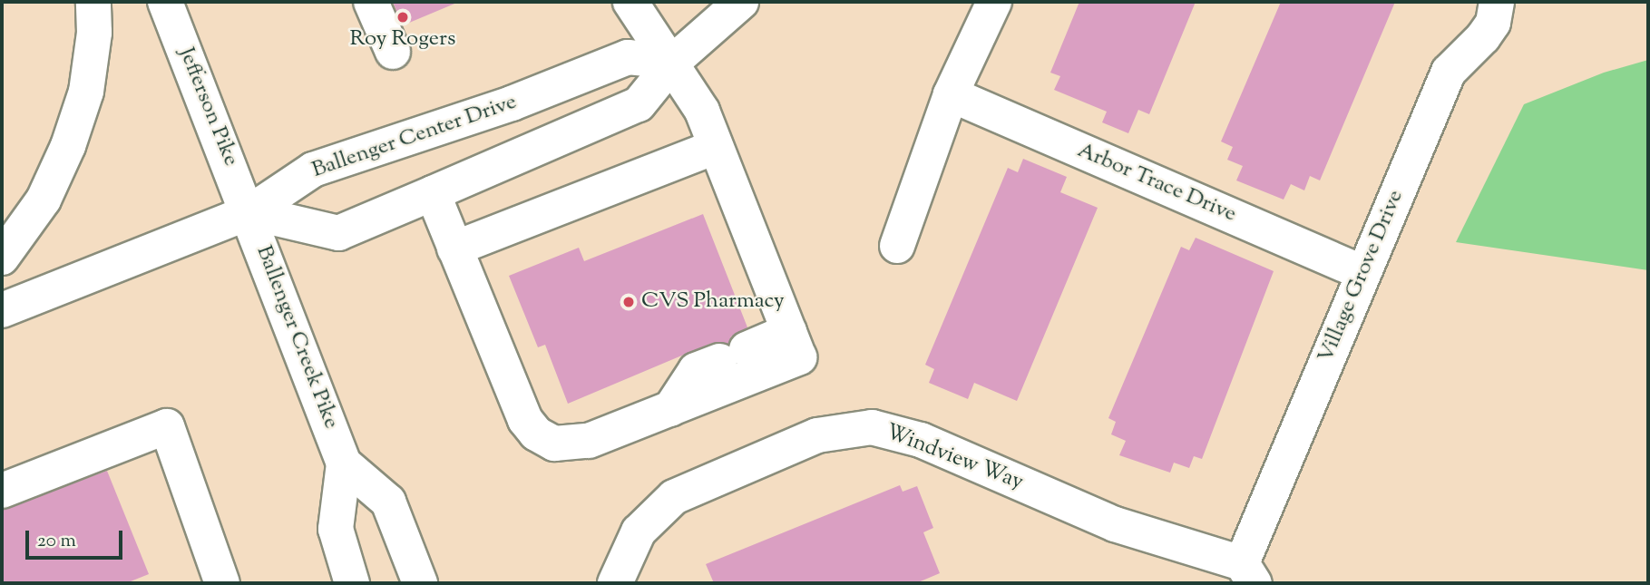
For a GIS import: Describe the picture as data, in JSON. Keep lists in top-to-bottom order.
{
  "streets": {
    "main road": [
      "Jefferson Pike",
      "Ballenger Center Drive",
      "Arbor Trace Drive",
      "Village Grove Drive",
      "Ballenger Creek Pike",
      "Windview Way"
    ]
  },
  "crossings": [
    ["Jefferson Pike", "Ballenger Center Drive"],
    ["Jefferson Pike", "Ballenger Creek Pike"],
    ["Ballenger Center Drive", "Ballenger Creek Pike"],
    ["Arbor Trace Drive", "Village Grove Drive"],
    ["Village Grove Drive", "Windview Way"]
  ],
  "places": ["Roy Rogers", "CVS Pharmacy"],
  "scale_bar": "20 m"
}
